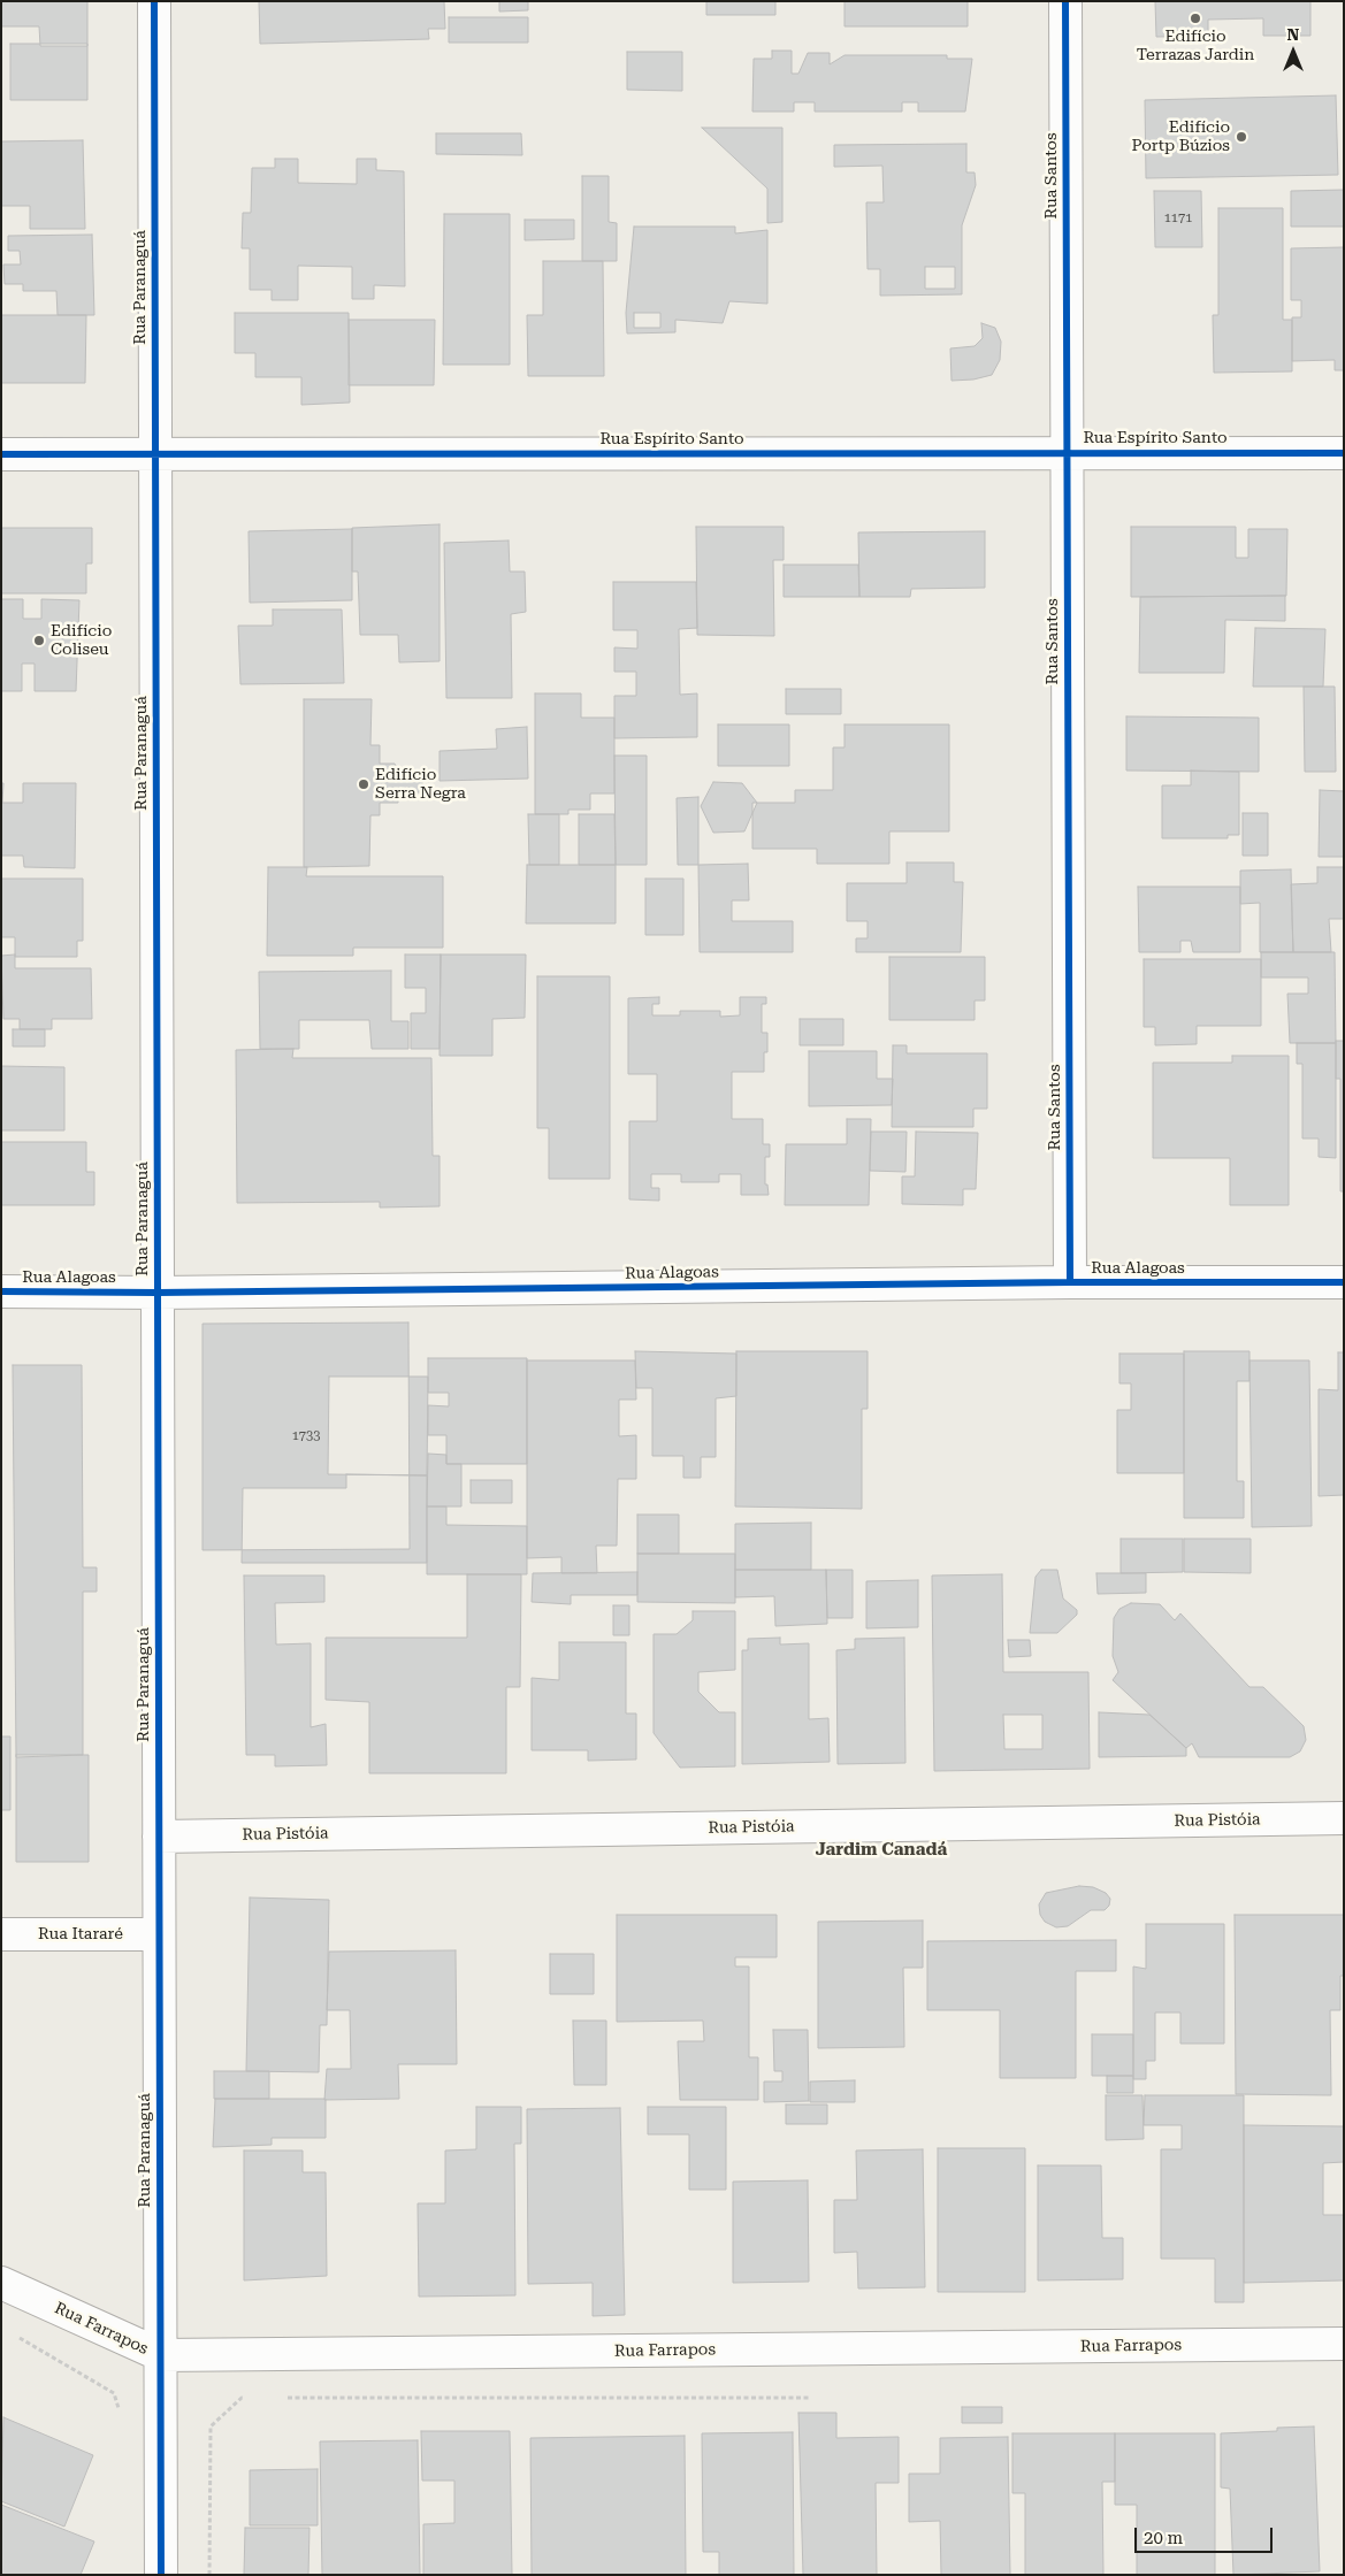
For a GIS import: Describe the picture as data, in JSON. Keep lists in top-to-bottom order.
{
  "streets": {
    "street": [
      "Rua Santos",
      "Rua Paranaguá",
      "Rua Espírito Santo",
      "Rua Alagoas",
      "Rua Pistóia",
      "Rua Itararé",
      "Rua Farrapos"
    ]
  },
  "crossings": [
    ["Rua Santos", "Rua Espírito Santo"],
    ["Rua Santos", "Rua Alagoas"],
    ["Rua Paranaguá", "Rua Espírito Santo"],
    ["Rua Paranaguá", "Rua Alagoas"],
    ["Rua Paranaguá", "Rua Pistóia"],
    ["Rua Paranaguá", "Rua Itararé"],
    ["Rua Paranaguá", "Rua Farrapos"]
  ],
  "districts": ["Jardim Canadá"],
  "places": [
    "Edifício Terrazas Jardin",
    "Edifício Portp Búzios",
    "Edifício Coliseu",
    "Edifício Serra Negra"
  ],
  "house_numbers": ["1171", "1733"],
  "scale_bar": "20 m",
  "north": "top"
}
